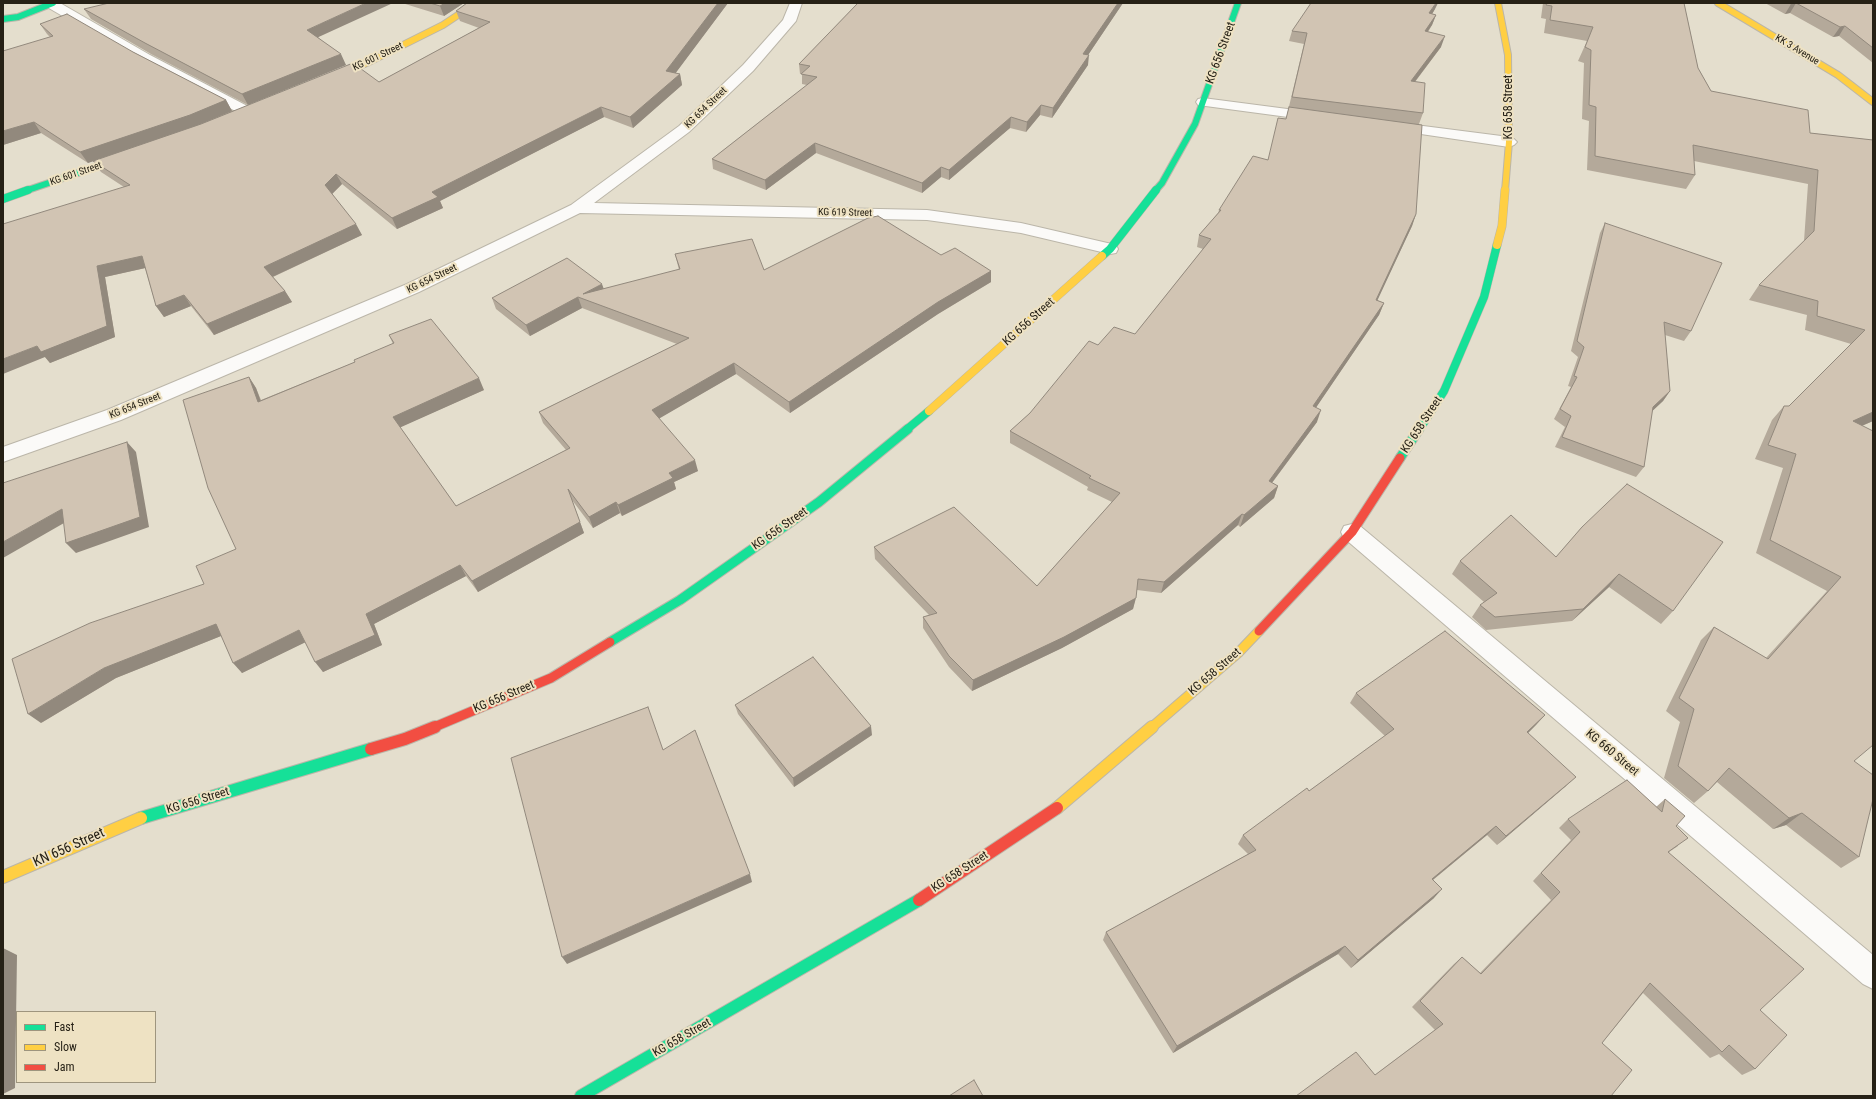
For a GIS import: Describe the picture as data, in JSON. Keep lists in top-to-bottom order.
{
  "streets": {
    "street": [
      "KK 3 Avenue",
      "KG 656 Street",
      "KG 601 Street",
      "KG 658 Street",
      "KG 654 Street",
      "KG 619 Street",
      "KG 660 Street",
      "KN 656 Street"
    ]
  },
  "crossings": [
    ["KG 656 Street", "KG 619 Street"],
    ["KG 656 Street", "KN 656 Street"],
    ["KG 658 Street", "KG 660 Street"],
    ["KG 654 Street", "KG 619 Street"]
  ],
  "legend": ["Fast", "Slow", "Jam"]
}
